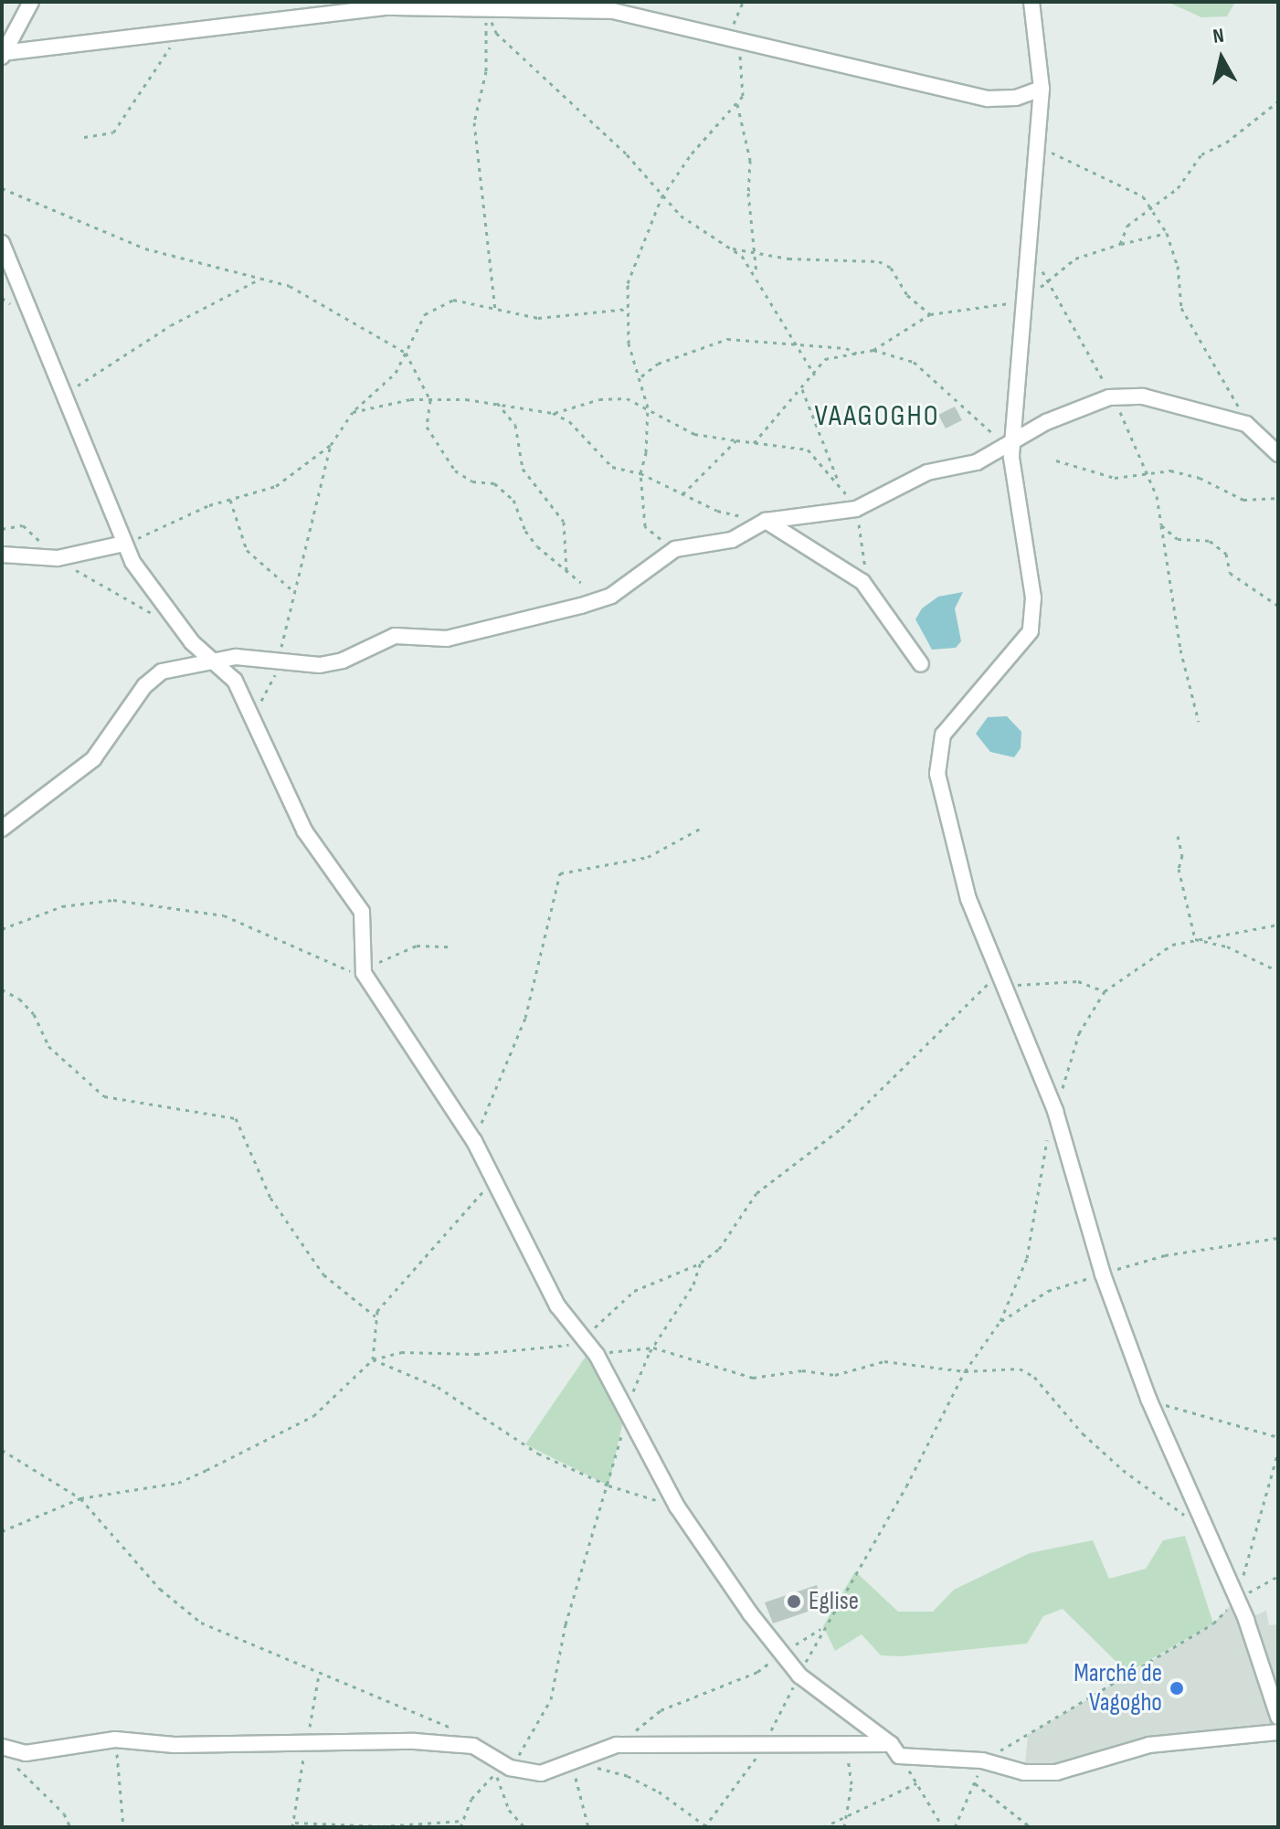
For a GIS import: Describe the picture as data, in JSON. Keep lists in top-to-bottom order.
{
  "districts": ["VAAGOGHO"],
  "places": ["Eglise", "Marché de Vagogho"],
  "north": "top"
}
